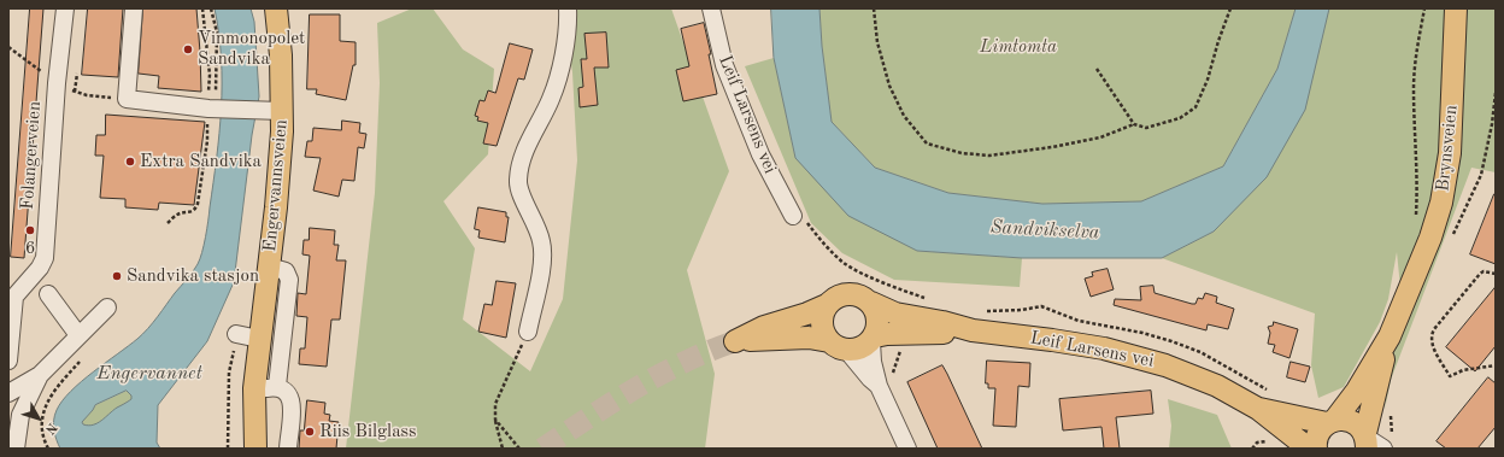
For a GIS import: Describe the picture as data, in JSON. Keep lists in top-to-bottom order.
{
  "streets": {
    "main road": ["Leif Larsens vei", "Brynsveien", "Engervannsveien"],
    "street": ["Folangerveien"]
  },
  "crossings": [
    ["Leif Larsens vei", "Brynsveien"]
  ],
  "water": ["Sandvikselva", "Engervannet"],
  "parks": ["Limtomta"],
  "places": [
    "Vinmonopolet Sandvika",
    "Extra Sandvika",
    "6",
    "Sandvika stasjon",
    "Riis Bilglass"
  ],
  "north": "bottom right"
}
